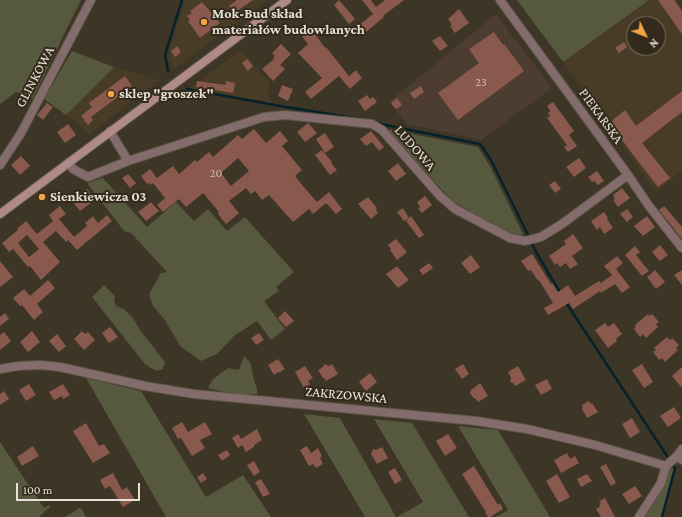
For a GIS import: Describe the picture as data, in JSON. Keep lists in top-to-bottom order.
{
  "streets": {
    "street": [
      "GLINKOWA",
      "PIEKARSKA",
      "LUDOWA",
      "ZAKRZOWSKA"
    ]
  },
  "crossings": [
    ["PIEKARSKA", "LUDOWA"]
  ],
  "places": ["Mok-Bud skład materiałów budowlanych", "sklep \"groszek\"", "Sienkiewicza 03"],
  "house_numbers": ["23", "20"],
  "scale_bar": "100 m",
  "north": "bottom right"
}
